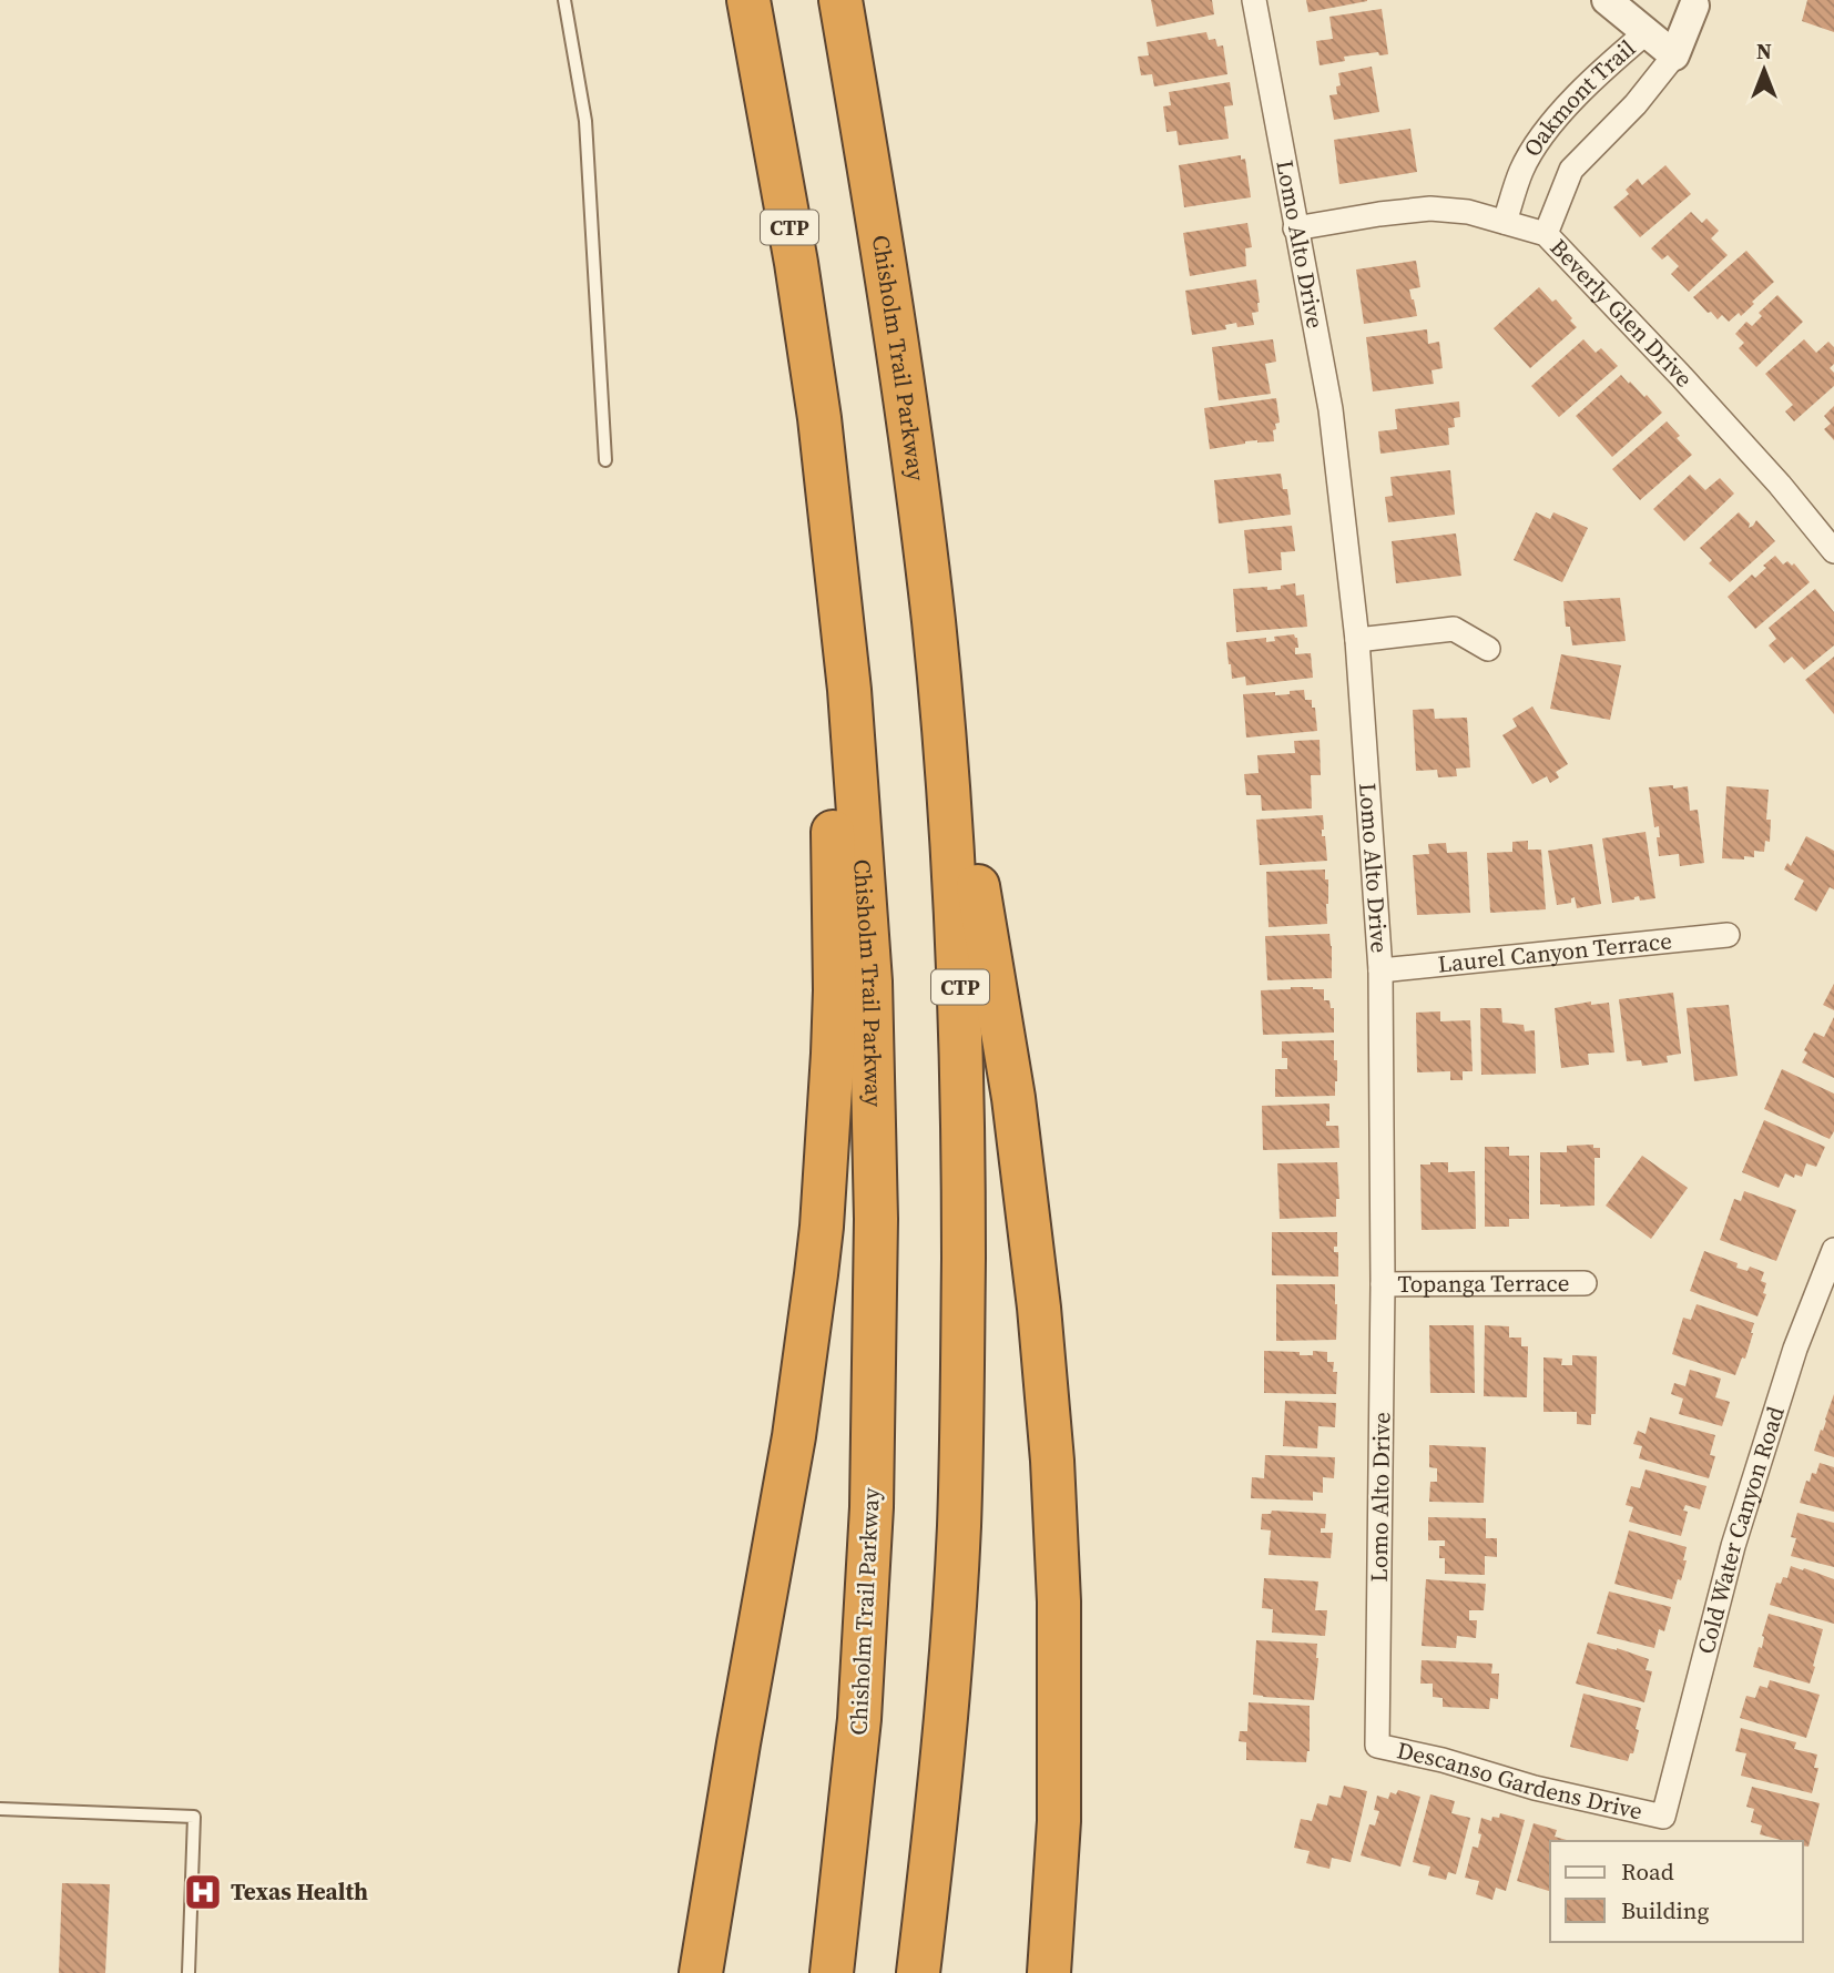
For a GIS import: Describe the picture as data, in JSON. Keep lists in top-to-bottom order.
{
  "streets": {
    "highway": ["CTP", "Chisholm Trail Parkway"],
    "street": [
      "Oakmont Trail",
      "Lomo Alto Drive",
      "Beverly Glen Drive",
      "Laurel Canyon Terrace",
      "Topanga Terrace",
      "Cold Water Canyon Road",
      "Descanso Gardens Drive"
    ]
  },
  "crossings": [
    ["Oakmont Trail", "Beverly Glen Drive"],
    ["Lomo Alto Drive", "Beverly Glen Drive"],
    ["Lomo Alto Drive", "Laurel Canyon Terrace"],
    ["Lomo Alto Drive", "Topanga Terrace"],
    ["Lomo Alto Drive", "Descanso Gardens Drive"],
    ["Cold Water Canyon Road", "Descanso Gardens Drive"]
  ],
  "places": {
    "hospital": ["Texas Health"]
  },
  "legend": ["Road", "Building"],
  "north": "top"
}
